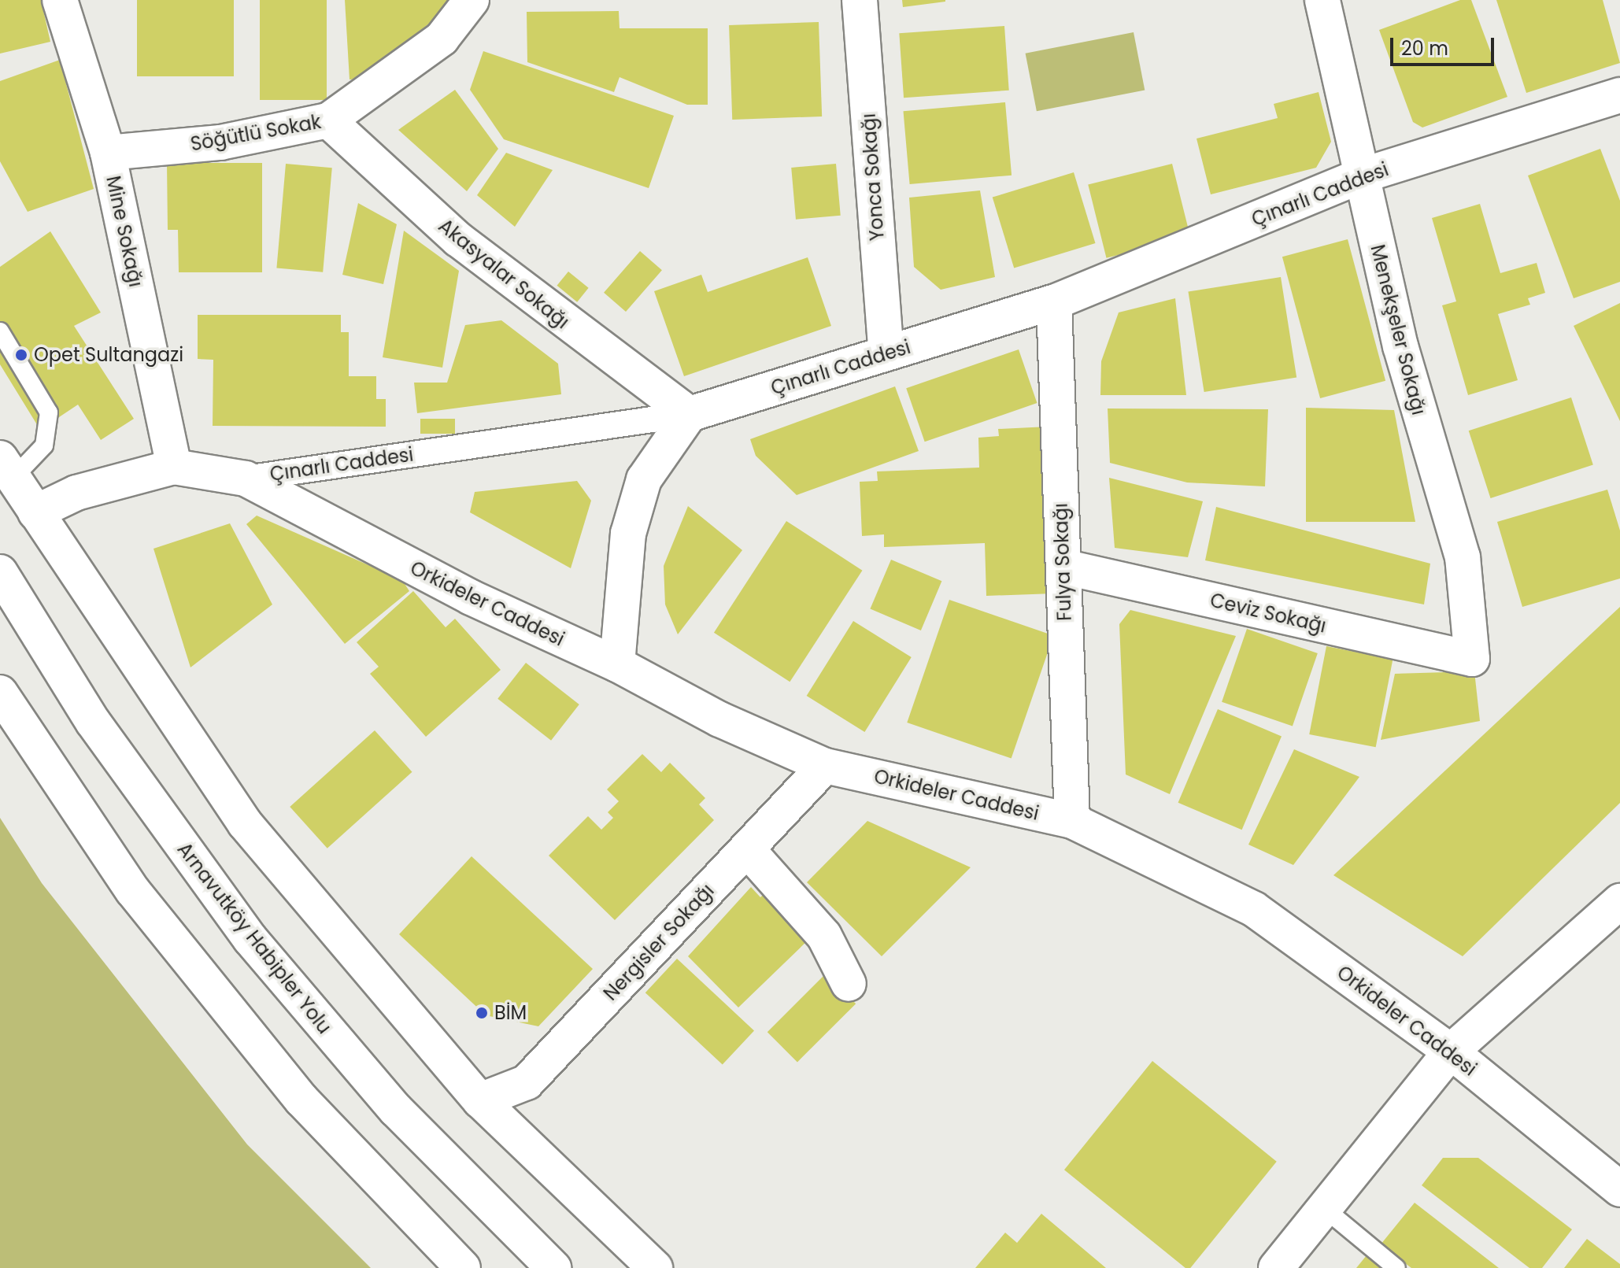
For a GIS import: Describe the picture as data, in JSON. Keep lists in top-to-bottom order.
{
  "streets": {
    "main road": [
      "Söğütlü Sokak",
      "Yonca Sokağı",
      "Çınarlı Caddesi",
      "Mine Sokağı",
      "Akasyalar Sokağı",
      "Menekşeler Sokağı",
      "Fulya Sokağı",
      "Orkideler Caddesi",
      "Ceviz Sokağı",
      "Arnavutköy Habipler Yolu",
      "Nergisler Sokağı"
    ]
  },
  "crossings": [
    ["Söğütlü Sokak", "Mine Sokağı"],
    ["Söğütlü Sokak", "Akasyalar Sokağı"],
    ["Yonca Sokağı", "Çınarlı Caddesi"],
    ["Çınarlı Caddesi", "Mine Sokağı"],
    ["Çınarlı Caddesi", "Akasyalar Sokağı"],
    ["Çınarlı Caddesi", "Menekşeler Sokağı"],
    ["Çınarlı Caddesi", "Fulya Sokağı"],
    ["Çınarlı Caddesi", "Orkideler Caddesi"],
    ["Menekşeler Sokağı", "Ceviz Sokağı"],
    ["Fulya Sokağı", "Orkideler Caddesi"],
    ["Fulya Sokağı", "Ceviz Sokağı"],
    ["Orkideler Caddesi", "Nergisler Sokağı"]
  ],
  "places": ["Opet Sultangazi", "BİM"],
  "scale_bar": "20 m"
}
